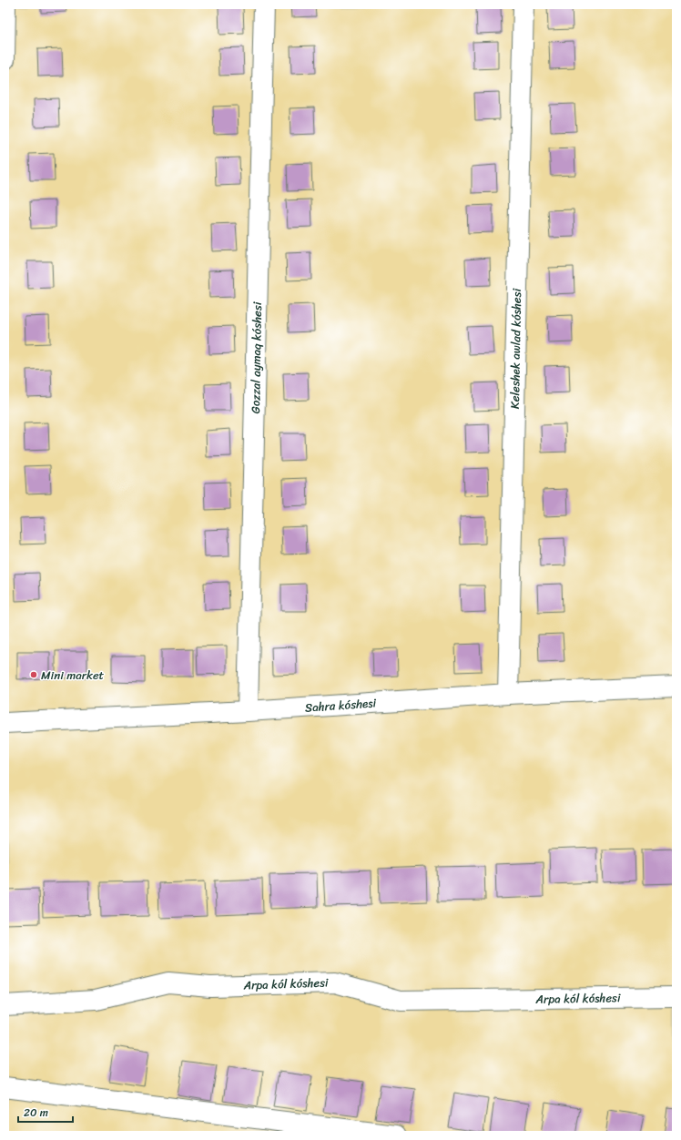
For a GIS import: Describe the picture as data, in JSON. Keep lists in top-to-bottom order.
{
  "streets": {
    "street": [
      "Keleshek awlad kóshesi",
      "Gozzal aymaq kóshesi",
      "Sahra kóshesi",
      "Arpa kól kóshesi"
    ]
  },
  "crossings": [
    ["Keleshek awlad kóshesi", "Sahra kóshesi"],
    ["Gozzal aymaq kóshesi", "Sahra kóshesi"]
  ],
  "places": ["Mini market"],
  "scale_bar": "20 m"
}
